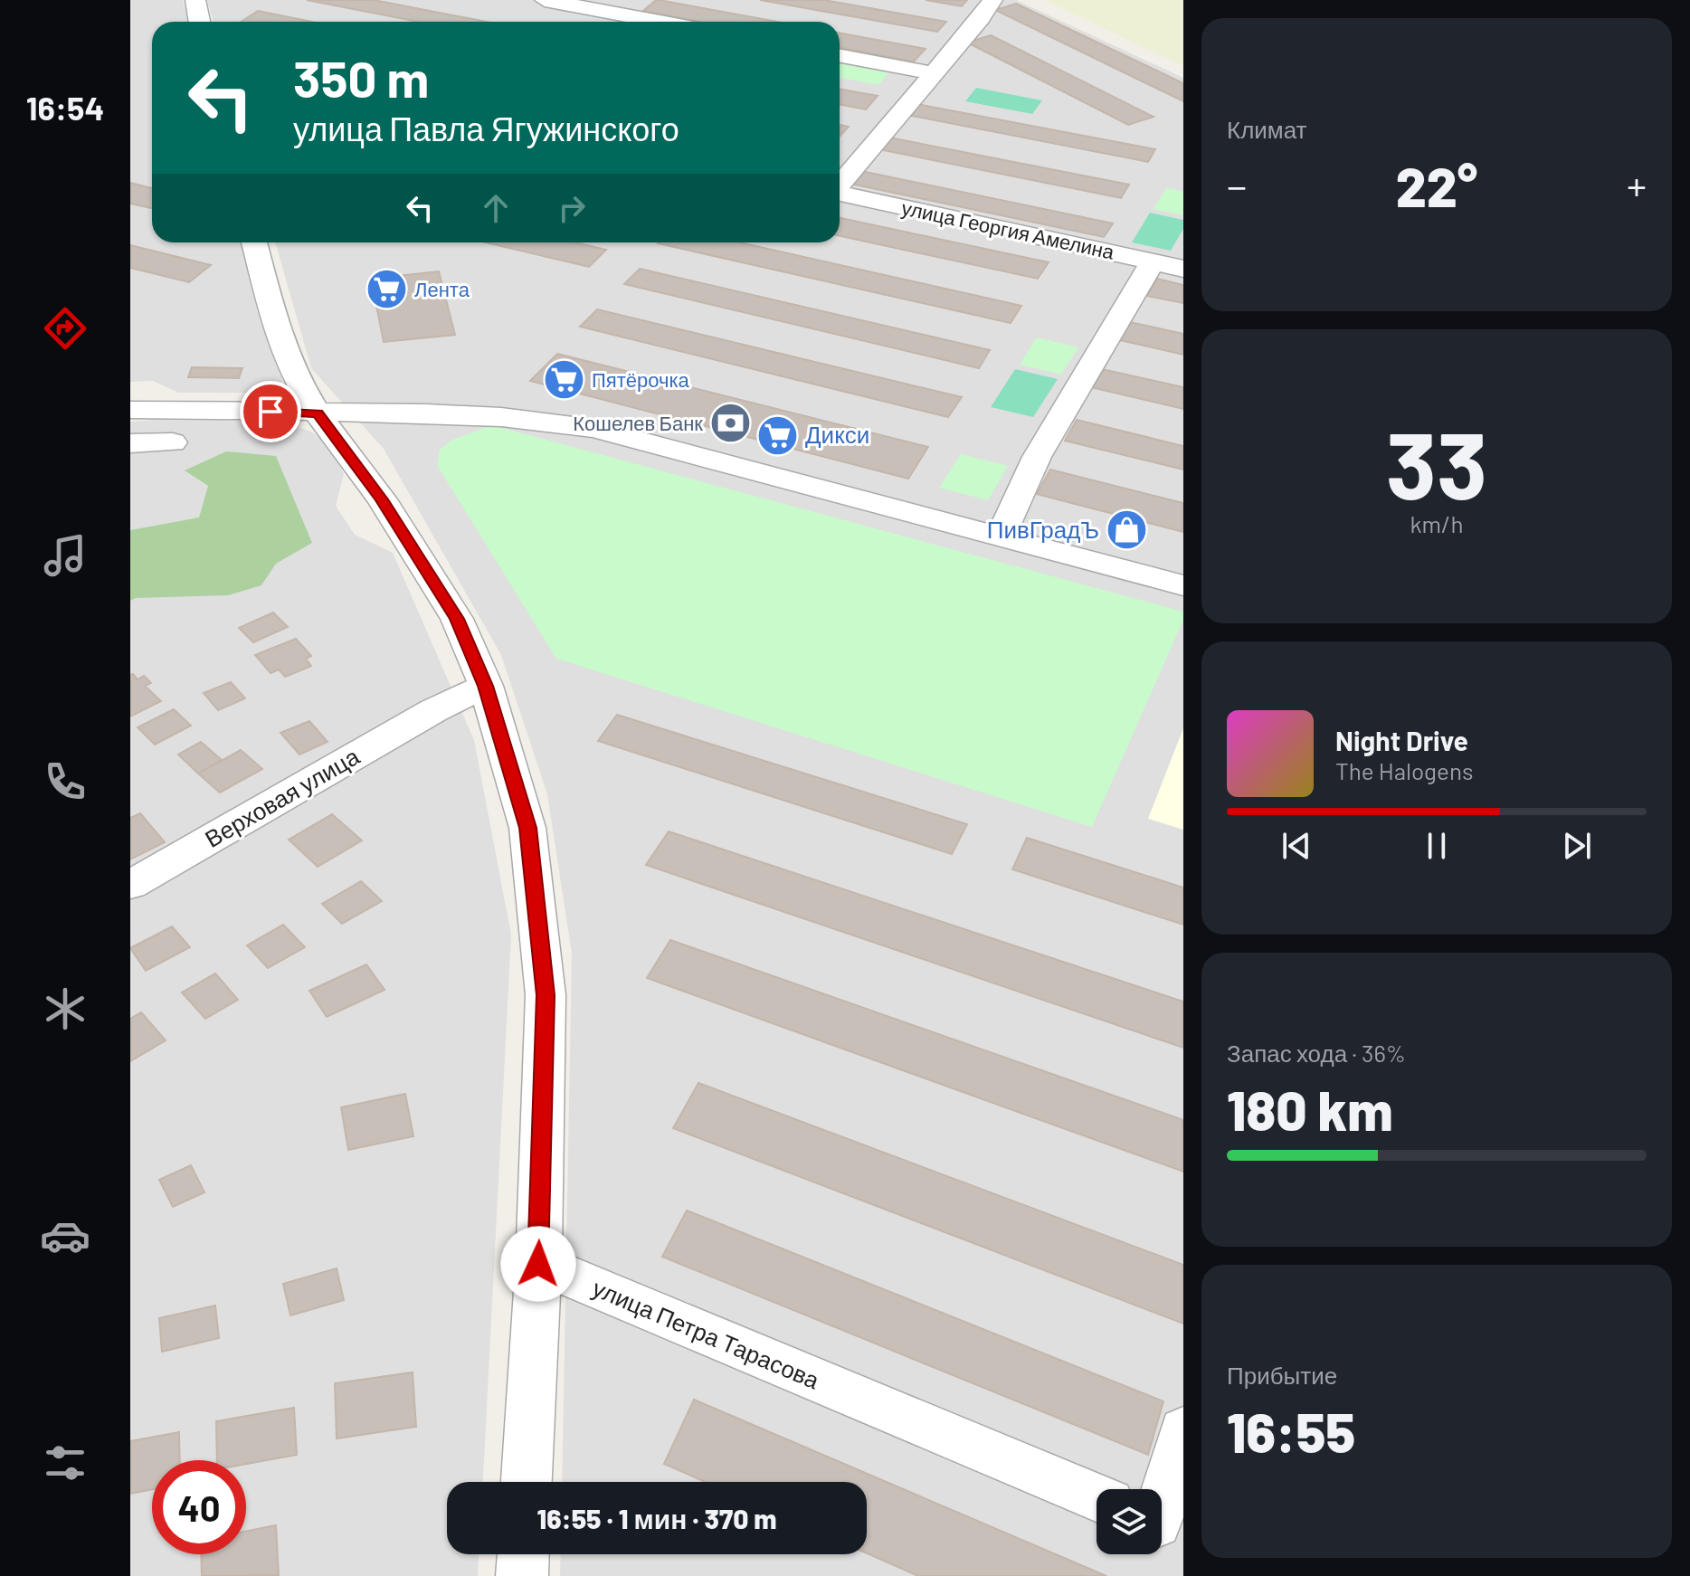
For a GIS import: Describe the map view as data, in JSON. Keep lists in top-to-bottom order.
{
  "streets": {
    "street": ["улица Георгия Амелина", "Верховая улица", "улица Петра Тарасова"]
  },
  "places": {
    "supermarket": ["Лента", "Пятёрочка", "Дикси"],
    "bank": ["Кошелев Банк"],
    "shop": ["ПивГрадЪ"]
  },
  "page": {
    "tabs": "16:54",
    "tile": [
      "Климат",
      ["33", "km/h"],
      ["Запас хода · 36%", "180 km"],
      ["Прибытие", "16:55"]
    ],
    "turn": ["350 m", "улица Павла Ягужинского"],
    "heat": ["−", "22°", "+"],
    "song": ["Night Drive", "The Halogens"],
    "limit": "40",
    "trip": "16:55 · 1 мин · 370 m"
  }
}
